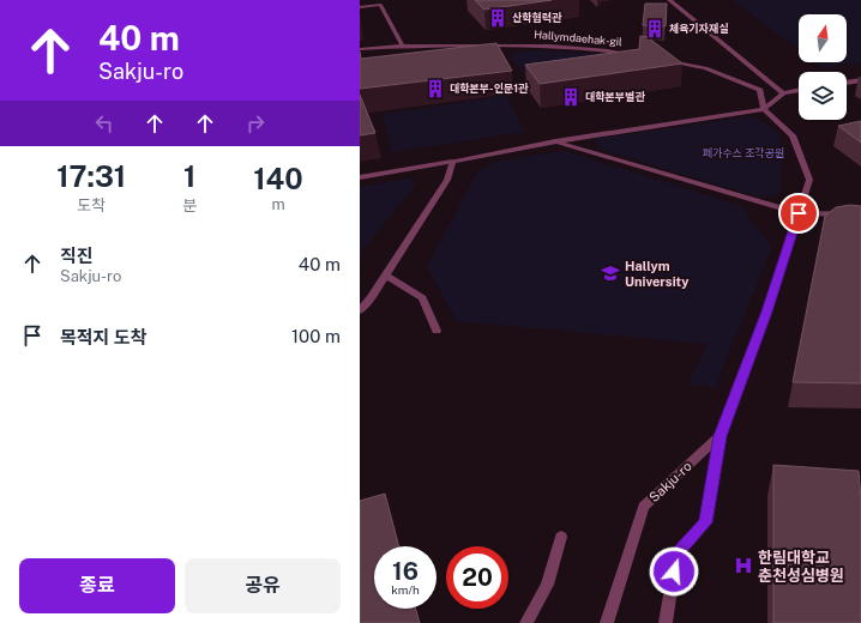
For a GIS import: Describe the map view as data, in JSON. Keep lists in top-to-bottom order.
{
  "streets": {
    "street": ["Hallymdaehak-gil", "Sakju-ro"]
  },
  "parks": ["페가수스 조각공원"],
  "places": {
    "building": [
      "산학협력관",
      "체육기자재실",
      "대학본부-인문1관",
      "대학본부별관"
    ],
    "school or university": ["Hallym University"],
    "hospital": ["한림대학교 춘천성심병원"]
  },
  "north": "top",
  "page": {
    "turn": ["40 m", "Sakju-ro"],
    "eta": [
      "17:31",
      "도착",
      "1",
      "분",
      "140",
      "m"
    ],
    "list": [
      {
        "name": "직진",
        "note": "Sakju-ro",
        "value": "40 m"
      },
      {
        "name": "목적지 도착",
        "value": "100 m"
      }
    ],
    "speed": "16 km/h",
    "limit": "20",
    "buttons": ["종료", "공유"]
  }
}
